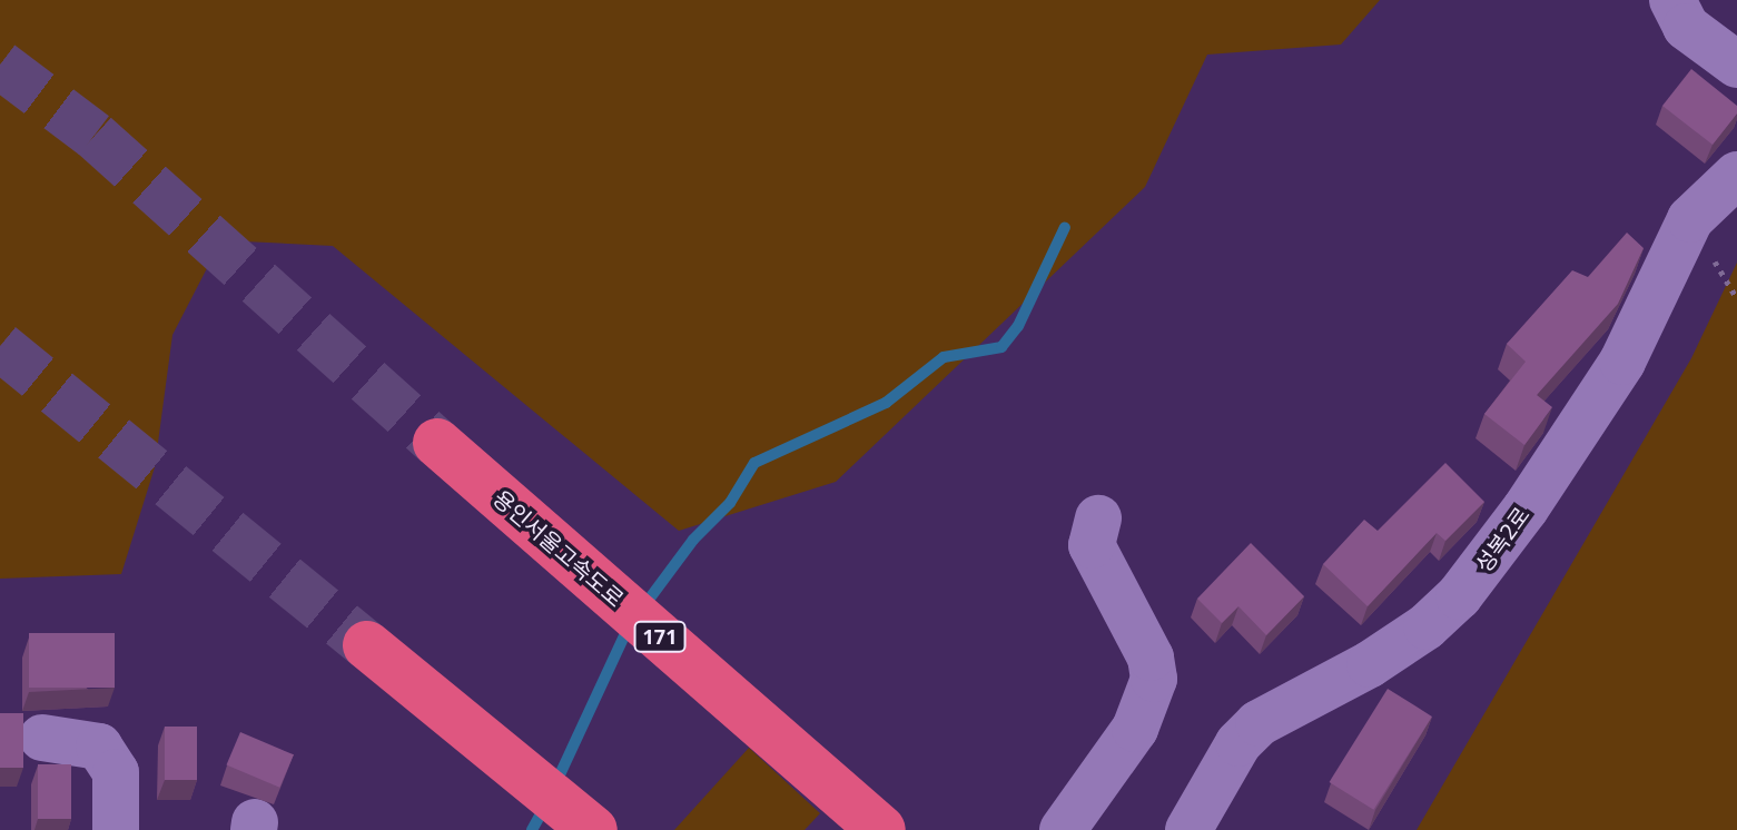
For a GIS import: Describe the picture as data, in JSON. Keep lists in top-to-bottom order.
{
  "streets": {
    "highway": ["용인서울고속도로", "171"],
    "street": ["성복2로"]
  }
}
